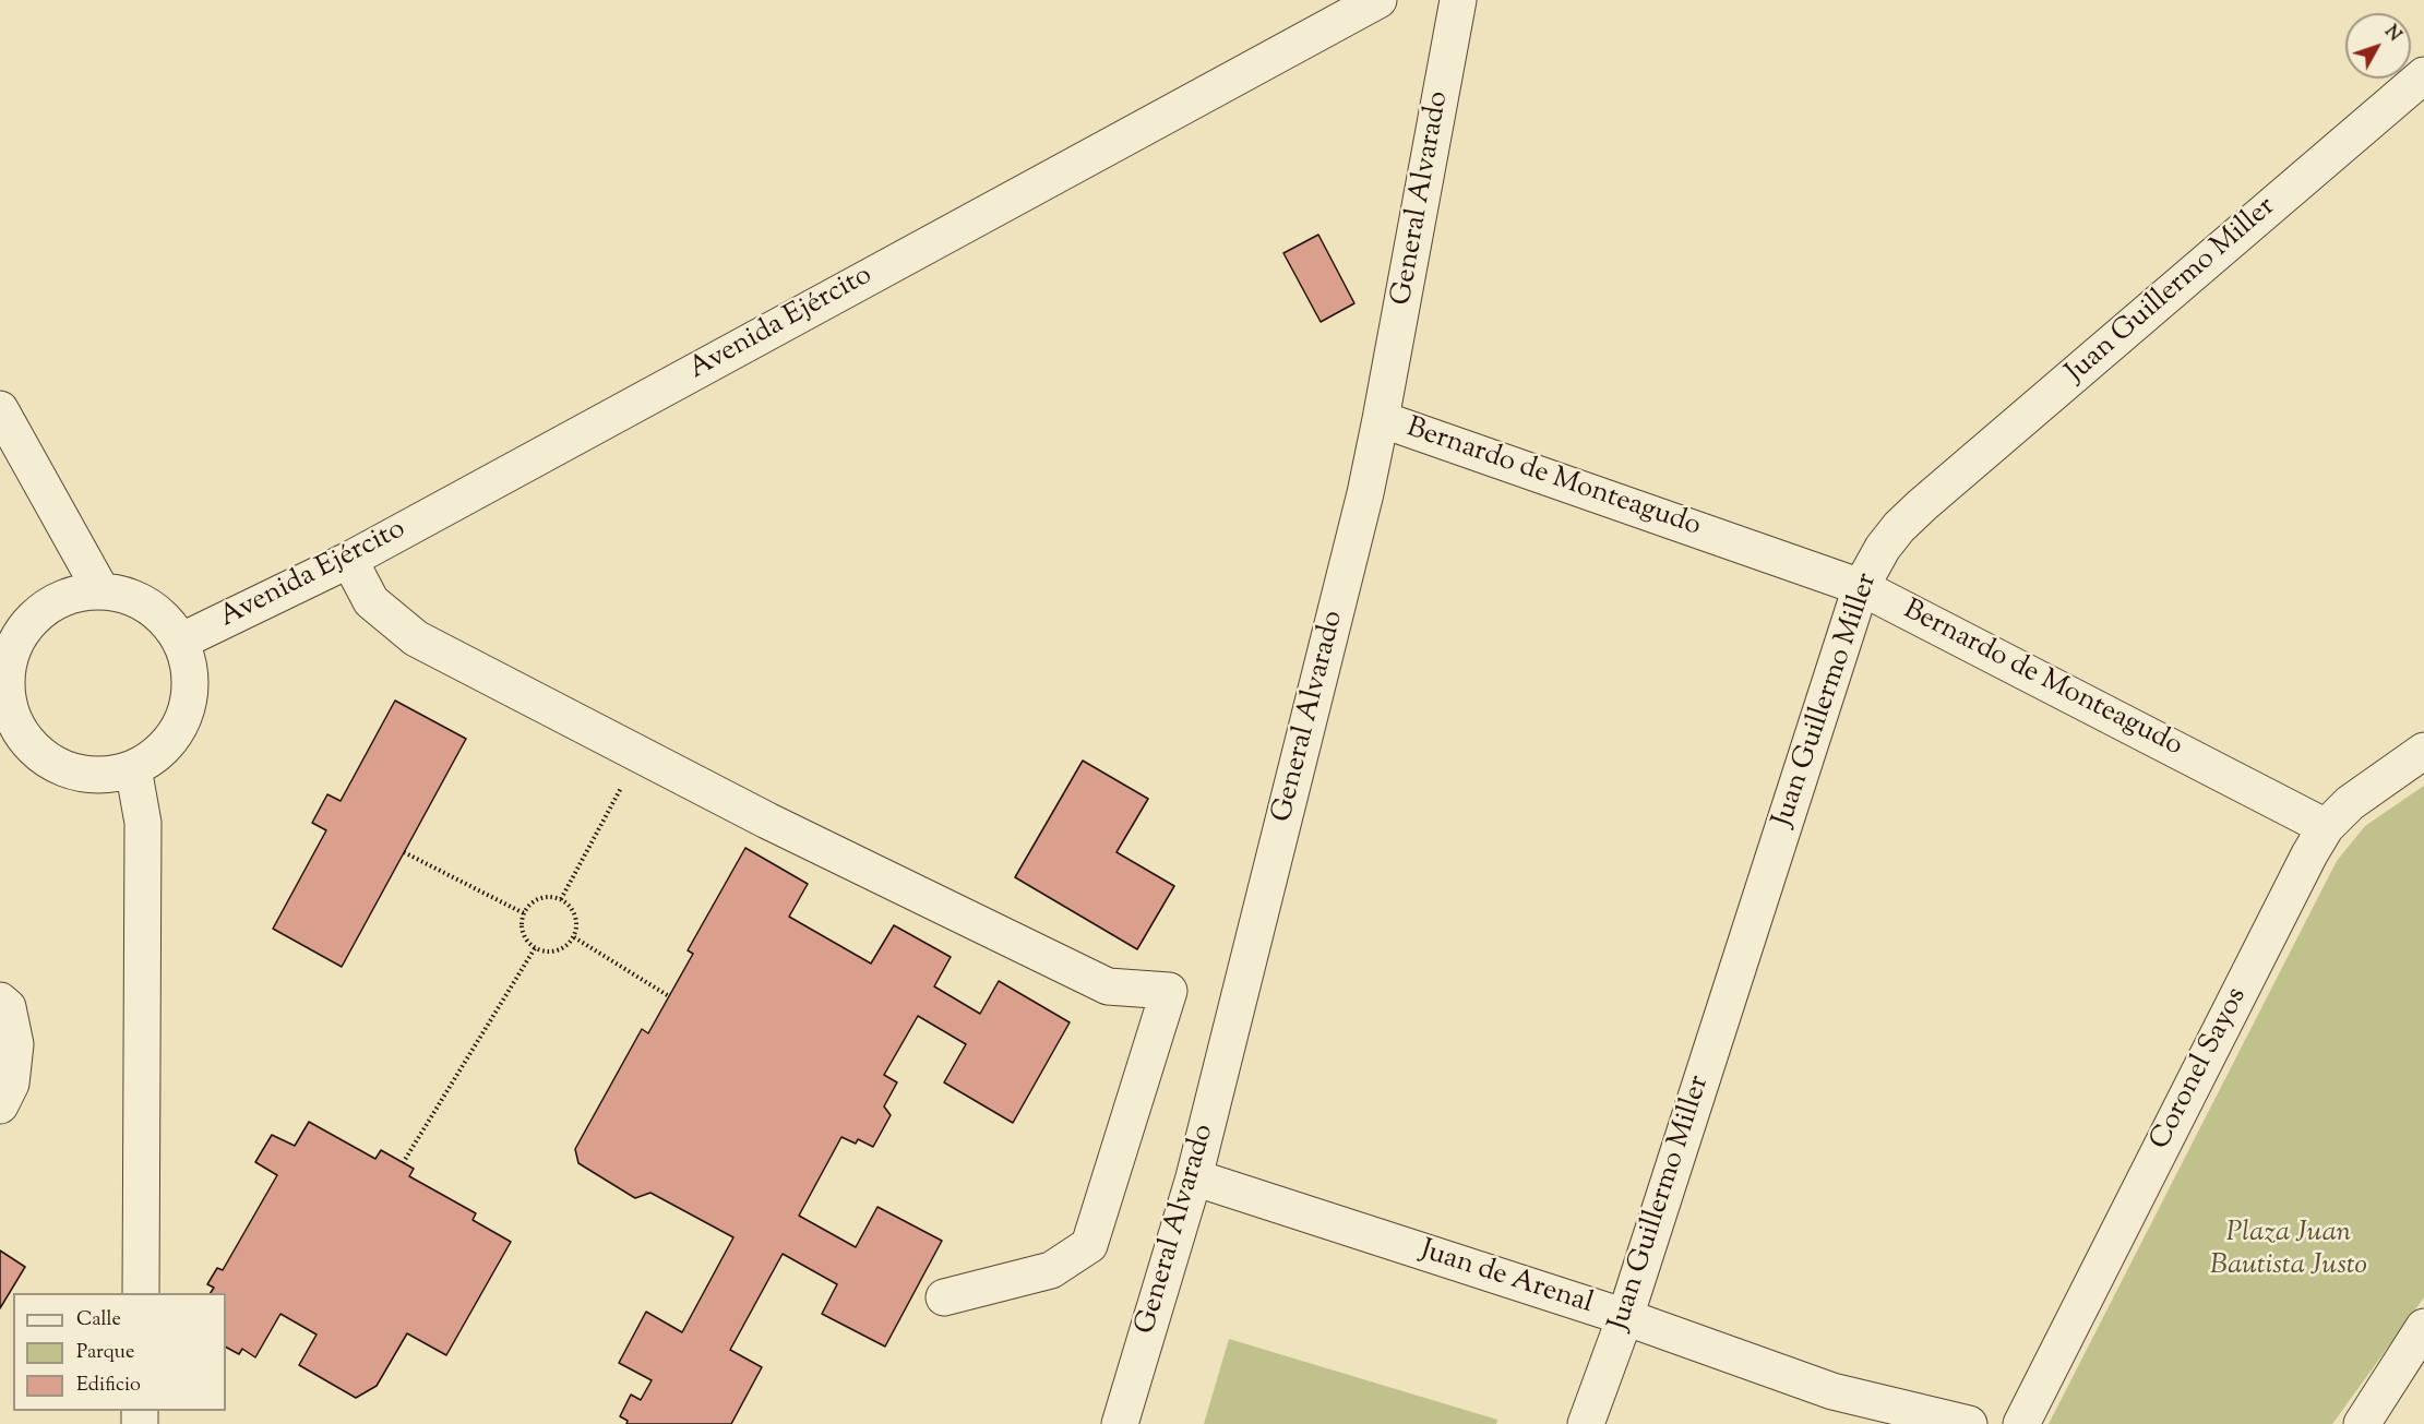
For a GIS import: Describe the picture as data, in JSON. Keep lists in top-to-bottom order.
{
  "streets": {
    "street": [
      "General Alvarado",
      "Juan Guillermo Miller",
      "Avenida Ejército",
      "Bernardo de Monteagudo",
      "Coronel Sayos",
      "Juan de Arenal"
    ]
  },
  "crossings": [
    ["General Alvarado", "Bernardo de Monteagudo"],
    ["General Alvarado", "Juan de Arenal"],
    ["Juan Guillermo Miller", "Bernardo de Monteagudo"],
    ["Juan Guillermo Miller", "Juan de Arenal"],
    ["Bernardo de Monteagudo", "Coronel Sayos"]
  ],
  "parks": ["Plaza Juan Bautista Justo"],
  "legend": ["Calle", "Parque", "Edificio"],
  "north": "top right"
}
